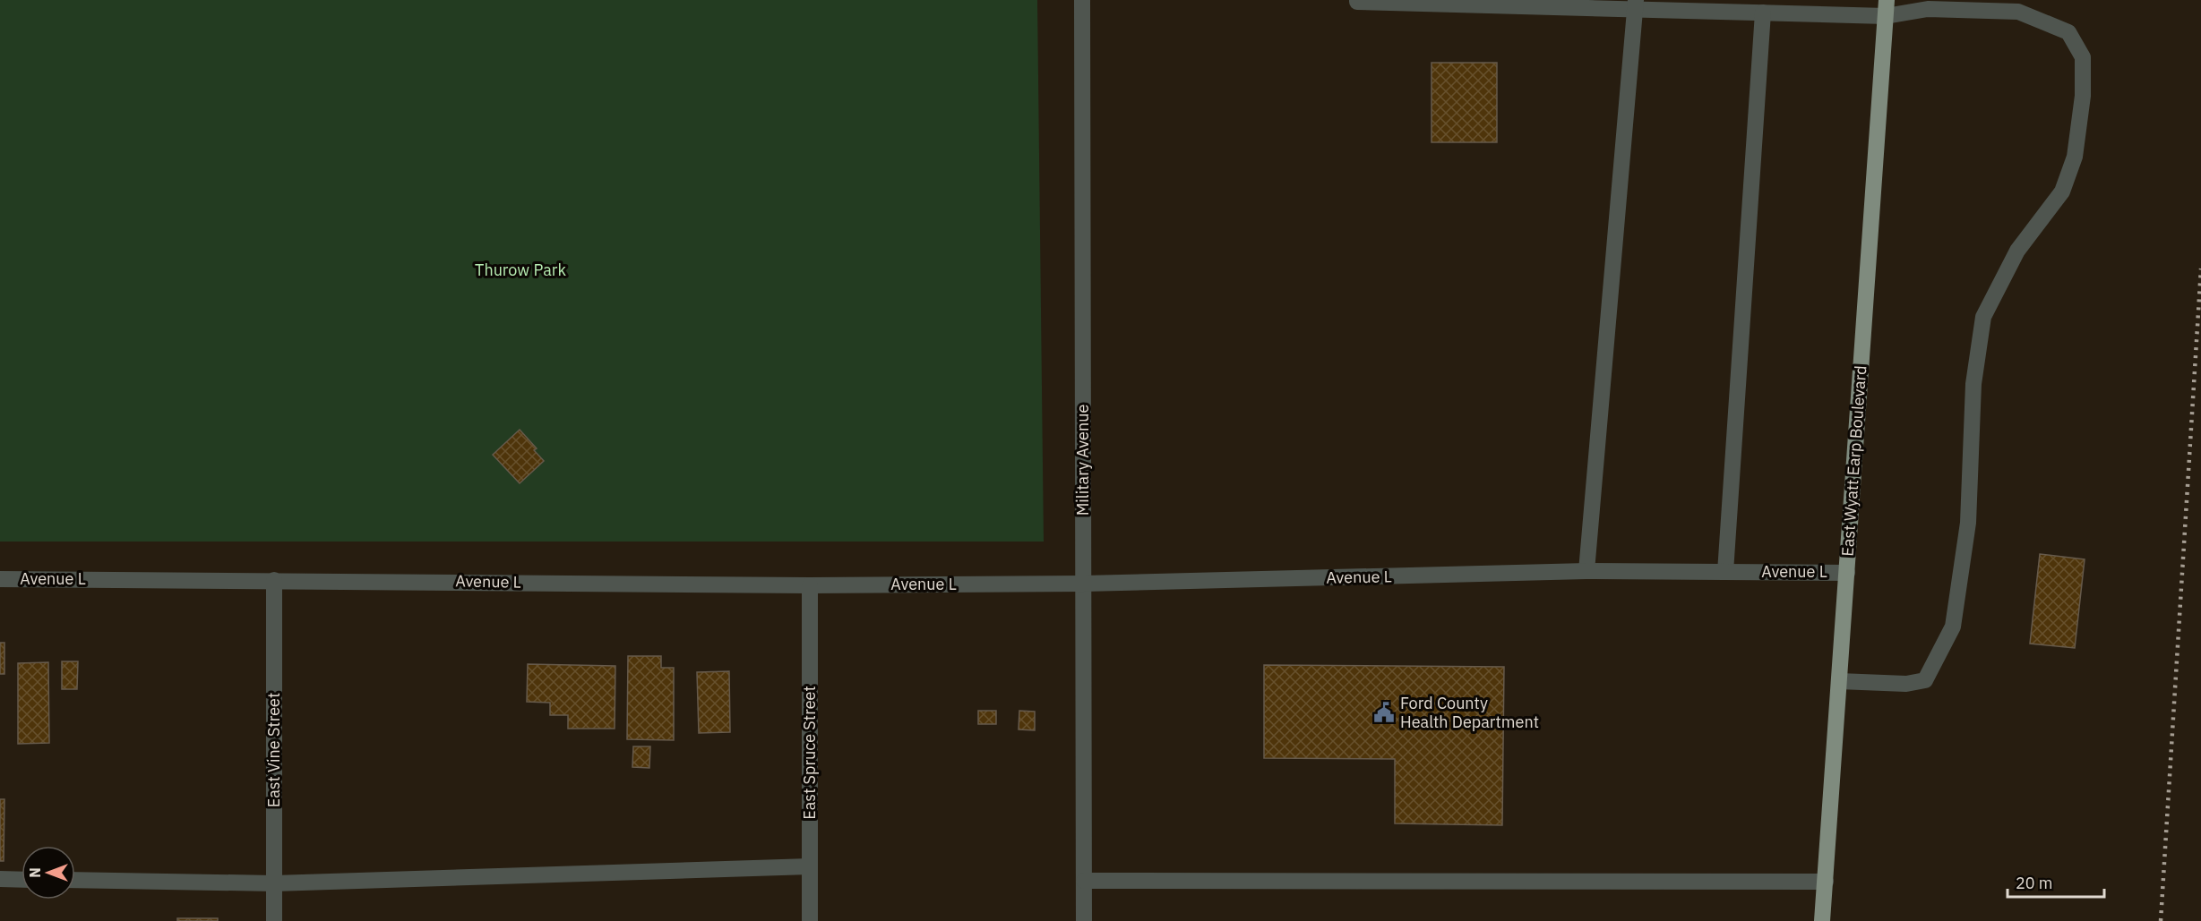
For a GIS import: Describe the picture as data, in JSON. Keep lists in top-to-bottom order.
{
  "streets": {
    "main road": ["East Wyatt Earp Boulevard"],
    "street": [
      "Military Avenue",
      "Avenue L",
      "East Vine Street",
      "East Spruce Street"
    ]
  },
  "crossings": [
    ["Military Avenue", "Avenue L"],
    ["East Wyatt Earp Boulevard", "Avenue L"],
    ["Avenue L", "East Vine Street"],
    ["Avenue L", "East Spruce Street"]
  ],
  "parks": ["Thurow Park"],
  "places": {
    "public building": ["Ford County Health Department"]
  },
  "scale_bar": "20 m",
  "north": "left"
}
